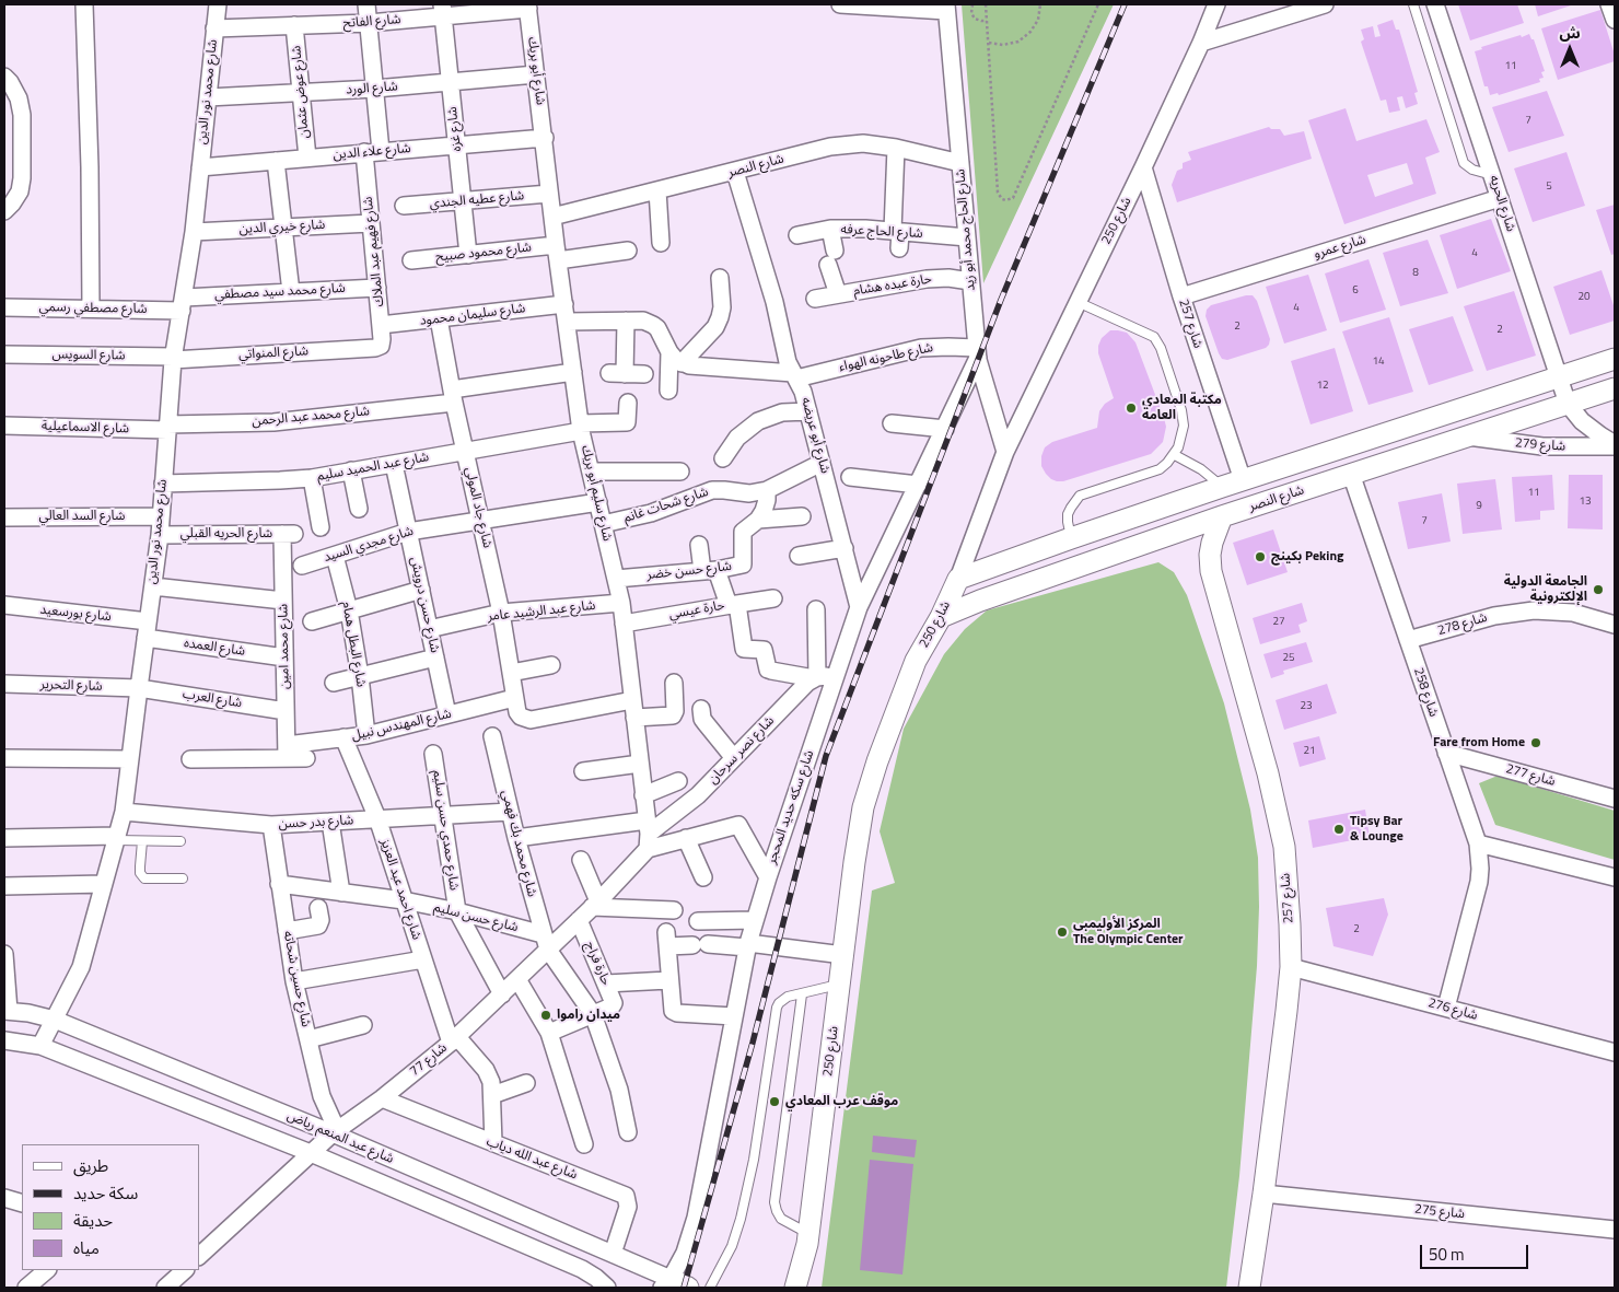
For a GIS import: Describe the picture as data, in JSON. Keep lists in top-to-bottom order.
{
  "streets": {
    "street": [
      "شارع الفاتح",
      "شارع أبو بريك",
      "شارع الورد",
      "شارع محمد نور الدين",
      "شارع عوض عثمان",
      "شارع غزه",
      "شارع علاء الدين",
      "شارع النصر",
      "شارع عطيه الجندي",
      "شارع الحريه",
      "شارع 250",
      "شارع خيري الدين",
      "شارع الحاج محمد أبو زيد",
      "شارع الحاج عرفه",
      "شارع عمرو",
      "شارع فهيم عبد الملاك",
      "شارع محمود صبيح",
      "حارة عبده هشام",
      "شارع محمد سيد مصطفي",
      "شارع مصطفي رسمي",
      "شارع سليمان محمود",
      "شارع 257",
      "شارع المنواتي",
      "شارع السويس",
      "شارع طاحونه الهواء",
      "شارع محمد عبد الرحمن",
      "شارع الاسماعيلية",
      "شارع أبو عريضه",
      "شارع 279",
      "شارع عبد الحميد سليم",
      "شارع سليم أبو بريك",
      "شارع شحات غانم",
      "شارع جاد المولي",
      "شارع السد العالي",
      "شارع الحريه القبلي",
      "شارع مجدي السيد",
      "شارع حسن خضر",
      "شارع حسن درويش",
      "حارة عيسي",
      "شارع عبد الرشيد عامر",
      "شارع بورسعيد",
      "شارع 278",
      "شارع البطل همام",
      "شارع محمد امين",
      "شارع العمده",
      "شارع التحرير",
      "شارع 258",
      "شارع العرب",
      "شارع المهندس نبيل",
      "شارع نصر سرحان",
      "شارع 277",
      "شارع سكه حديد المحجر",
      "شارع بدر حسن",
      "شارع حمدي حسن سليم",
      "شارع محمد بك فهمي",
      "شارع احمد عبد العزيز",
      "شارع حسن سليم",
      "حارة فراج",
      "شارع حسين شحاته",
      "شارع 276",
      "شارع 77",
      "شارع عبد المنعم رياض",
      "شارع عبد الله دياب",
      "شارع 275"
    ]
  },
  "crossings": [
    ["شارع الفاتح", "شارع أبو بريك"],
    ["شارع الفاتح", "شارع محمد نور الدين"],
    ["شارع الفاتح", "شارع عوض عثمان"],
    ["شارع الفاتح", "شارع غزه"],
    ["شارع أبو بريك", "شارع الورد"],
    ["شارع أبو بريك", "شارع علاء الدين"],
    ["شارع أبو بريك", "شارع سليم أبو بريك"],
    ["شارع الورد", "شارع محمد نور الدين"],
    ["شارع الورد", "شارع عوض عثمان"],
    ["شارع الورد", "شارع غزه"],
    ["شارع محمد نور الدين", "شارع علاء الدين"],
    ["شارع محمد نور الدين", "شارع خيري الدين"],
    ["شارع محمد نور الدين", "شارع محمد سيد مصطفي"],
    ["شارع محمد نور الدين", "شارع مصطفي رسمي"],
    ["شارع محمد نور الدين", "شارع المنواتي"],
    ["شارع محمد نور الدين", "شارع السويس"],
    ["شارع محمد نور الدين", "شارع محمد عبد الرحمن"],
    ["شارع محمد نور الدين", "شارع الاسماعيلية"],
    ["شارع محمد نور الدين", "شارع عبد الحميد سليم"],
    ["شارع محمد نور الدين", "شارع السد العالي"],
    ["شارع محمد نور الدين", "شارع الحريه القبلي"],
    ["شارع محمد نور الدين", "شارع بورسعيد"],
    ["شارع محمد نور الدين", "شارع العمده"],
    ["شارع محمد نور الدين", "شارع التحرير"],
    ["شارع محمد نور الدين", "شارع العرب"],
    ["شارع محمد نور الدين", "شارع بدر حسن"],
    ["شارع محمد نور الدين", "شارع عبد المنعم رياض"],
    ["شارع عوض عثمان", "شارع علاء الدين"],
    ["شارع غزه", "شارع علاء الدين"],
    ["شارع غزه", "شارع عطيه الجندي"],
    ["شارع غزه", "شارع محمود صبيح"],
    ["شارع علاء الدين", "شارع فهيم عبد الملاك"],
    ["شارع علاء الدين", "شارع سليم أبو بريك"],
    ["شارع النصر", "شارع الحريه"],
    ["شارع النصر", "شارع 250"],
    ["شارع النصر", "شارع الحاج محمد أبو زيد"],
    ["شارع النصر", "شارع 257"],
    ["شارع النصر", "شارع أبو عريضه"],
    ["شارع النصر", "شارع 279"],
    ["شارع النصر", "شارع سليم أبو بريك"],
    ["شارع النصر", "شارع 258"],
    ["شارع عطيه الجندي", "شارع سليم أبو بريك"],
    ["شارع الحريه", "شارع عمرو"],
    ["شارع الحريه", "شارع 279"],
    ["شارع 250", "شارع الحاج محمد أبو زيد"],
    ["شارع 250", "شارع 257"],
    ["شارع خيري الدين", "شارع فهيم عبد الملاك"],
    ["شارع الحاج محمد أبو زيد", "شارع الحاج عرفه"],
    ["شارع الحاج محمد أبو زيد", "حارة عبده هشام"],
    ["شارع الحاج محمد أبو زيد", "شارع طاحونه الهواء"],
    ["شارع الحاج محمد أبو زيد", "شارع سكه حديد المحجر"],
    ["شارع عمرو", "شارع 257"],
    ["شارع فهيم عبد الملاك", "شارع محمد سيد مصطفي"],
    ["شارع فهيم عبد الملاك", "شارع سليمان محمود"],
    ["شارع فهيم عبد الملاك", "شارع المنواتي"],
    ["شارع محمود صبيح", "شارع سليم أبو بريك"],
    ["شارع محمد سيد مصطفي", "شارع مصطفي رسمي"],
    ["شارع سليمان محمود", "شارع سليم أبو بريك"],
    ["شارع سليمان محمود", "شارع جاد المولي"],
    ["شارع 257", "شارع 276"],
    ["شارع 257", "شارع 275"],
    ["شارع المنواتي", "شارع السويس"],
    ["شارع طاحونه الهواء", "شارع أبو عريضه"],
    ["شارع طاحونه الهواء", "شارع سكه حديد المحجر"],
    ["شارع محمد عبد الرحمن", "شارع الاسماعيلية"],
    ["شارع محمد عبد الرحمن", "شارع سليم أبو بريك"],
    ["شارع محمد عبد الرحمن", "شارع جاد المولي"],
    ["شارع أبو عريضه", "شارع شحات غانم"],
    ["شارع أبو عريضه", "شارع سكه حديد المحجر"],
    ["شارع عبد الحميد سليم", "شارع سليم أبو بريك"],
    ["شارع عبد الحميد سليم", "شارع جاد المولي"],
    ["شارع عبد الحميد سليم", "شارع حسن درويش"],
    ["شارع سليم أبو بريك", "شارع شحات غانم"],
    ["شارع سليم أبو بريك", "شارع مجدي السيد"],
    ["شارع سليم أبو بريك", "شارع حسن خضر"],
    ["شارع سليم أبو بريك", "حارة عيسي"],
    ["شارع سليم أبو بريك", "شارع عبد الرشيد عامر"],
    ["شارع سليم أبو بريك", "شارع نصر سرحان"],
    ["شارع سليم أبو بريك", "شارع 77"],
    ["شارع شحات غانم", "شارع حسن خضر"],
    ["شارع جاد المولي", "شارع مجدي السيد"],
    ["شارع جاد المولي", "شارع عبد الرشيد عامر"],
    ["شارع جاد المولي", "شارع المهندس نبيل"],
    ["شارع الحريه القبلي", "شارع محمد امين"],
    ["شارع مجدي السيد", "شارع حسن درويش"],
    ["شارع مجدي السيد", "شارع البطل همام"],
    ["شارع حسن درويش", "شارع عبد الرشيد عامر"],
    ["شارع حسن درويش", "شارع المهندس نبيل"],
    ["حارة عيسي", "شارع نصر سرحان"],
    ["شارع بورسعيد", "شارع العمده"],
    ["شارع 278", "شارع 258"],
    ["شارع البطل همام", "شارع المهندس نبيل"],
    ["شارع محمد امين", "شارع العمده"],
    ["شارع محمد امين", "شارع العرب"],
    ["شارع محمد امين", "شارع المهندس نبيل"],
    ["شارع التحرير", "شارع العرب"],
    ["شارع 258", "شارع 277"],
    ["شارع 258", "شارع 276"],
    ["شارع المهندس نبيل", "شارع احمد عبد العزيز"],
    ["شارع نصر سرحان", "شارع 77"],
    ["شارع سكه حديد المحجر", "شارع عبد المنعم رياض"],
    ["شارع بدر حسن", "شارع حمدي حسن سليم"],
    ["شارع بدر حسن", "شارع محمد بك فهمي"],
    ["شارع بدر حسن", "شارع احمد عبد العزيز"],
    ["شارع بدر حسن", "شارع حسين شحاته"],
    ["شارع حمدي حسن سليم", "شارع حسن سليم"],
    ["شارع حمدي حسن سليم", "شارع 77"],
    ["شارع محمد بك فهمي", "شارع حسن سليم"],
    ["شارع محمد بك فهمي", "شارع 77"],
    ["شارع احمد عبد العزيز", "شارع حسن سليم"],
    ["شارع احمد عبد العزيز", "شارع 77"],
    ["شارع حسن سليم", "شارع حسين شحاته"],
    ["شارع حسن سليم", "شارع 77"],
    ["حارة فراج", "شارع 77"],
    ["شارع حسين شحاته", "شارع 77"],
    ["شارع حسين شحاته", "شارع عبد المنعم رياض"],
    ["شارع 77", "شارع عبد المنعم رياض"],
    ["شارع 77", "شارع عبد الله دياب"],
    ["شارع عبد المنعم رياض", "شارع عبد الله دياب"]
  ],
  "places": [
    "مكتبة المعادي العامة",
    "بكينج Peking",
    "الجامعة الدولية الإلكترونية",
    "Fare from Home",
    "Tipsy Bar & Lounge",
    "المركز الأوليمبى The Olympic Center",
    "ميدان راموا",
    "موقف عرب المعادي"
  ],
  "house_numbers": [
    "11",
    "7",
    "5",
    "4",
    "8",
    "6",
    "20",
    "4",
    "2",
    "2",
    "14",
    "12",
    "11",
    "13",
    "9",
    "7",
    "27",
    "25",
    "23",
    "21",
    "2"
  ],
  "legend": [
    "طريق",
    "سكة حديد",
    "حديقة",
    "مياه"
  ],
  "scale_bar": "50 m",
  "north": "top"
}
